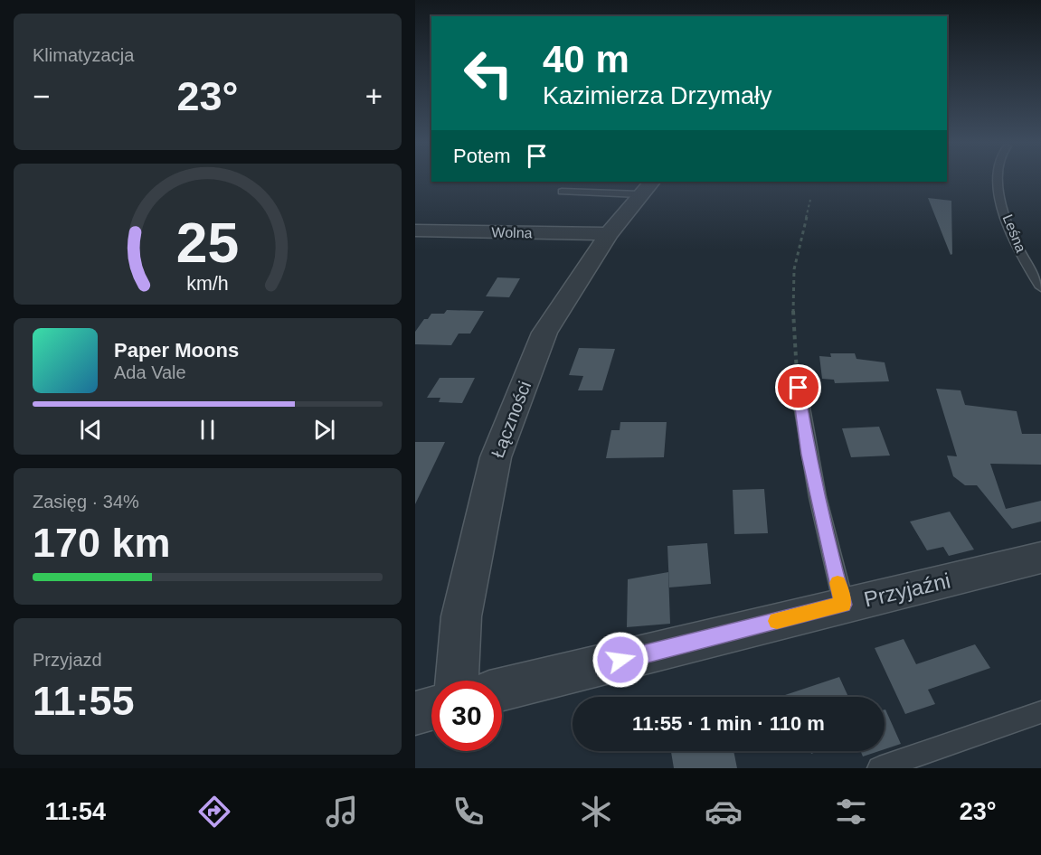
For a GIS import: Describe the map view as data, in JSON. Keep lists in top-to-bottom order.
{
  "streets": {
    "street": ["Wolna", "Łączności", "Przyjaźni"],
    "lane": ["Leśna"]
  },
  "crossings": [
    ["Wolna", "Łączności"]
  ],
  "page": {
    "tile": [
      "Klimatyzacja",
      ["Zasięg · 34%", "170 km"],
      ["Przyjazd", "11:55"]
    ],
    "turn": ["40 m", "Kazimierza Drzymały"],
    "heat": ["−", "23°", "+"],
    "then": "Potem",
    "song": ["Paper Moons", "Ada Vale"],
    "limit": "30",
    "trip": "11:55 · 1 min · 110 m",
    "tabs": ["11:54", "23°"],
    "gauge": ["25", "km/h"]
  }
}
